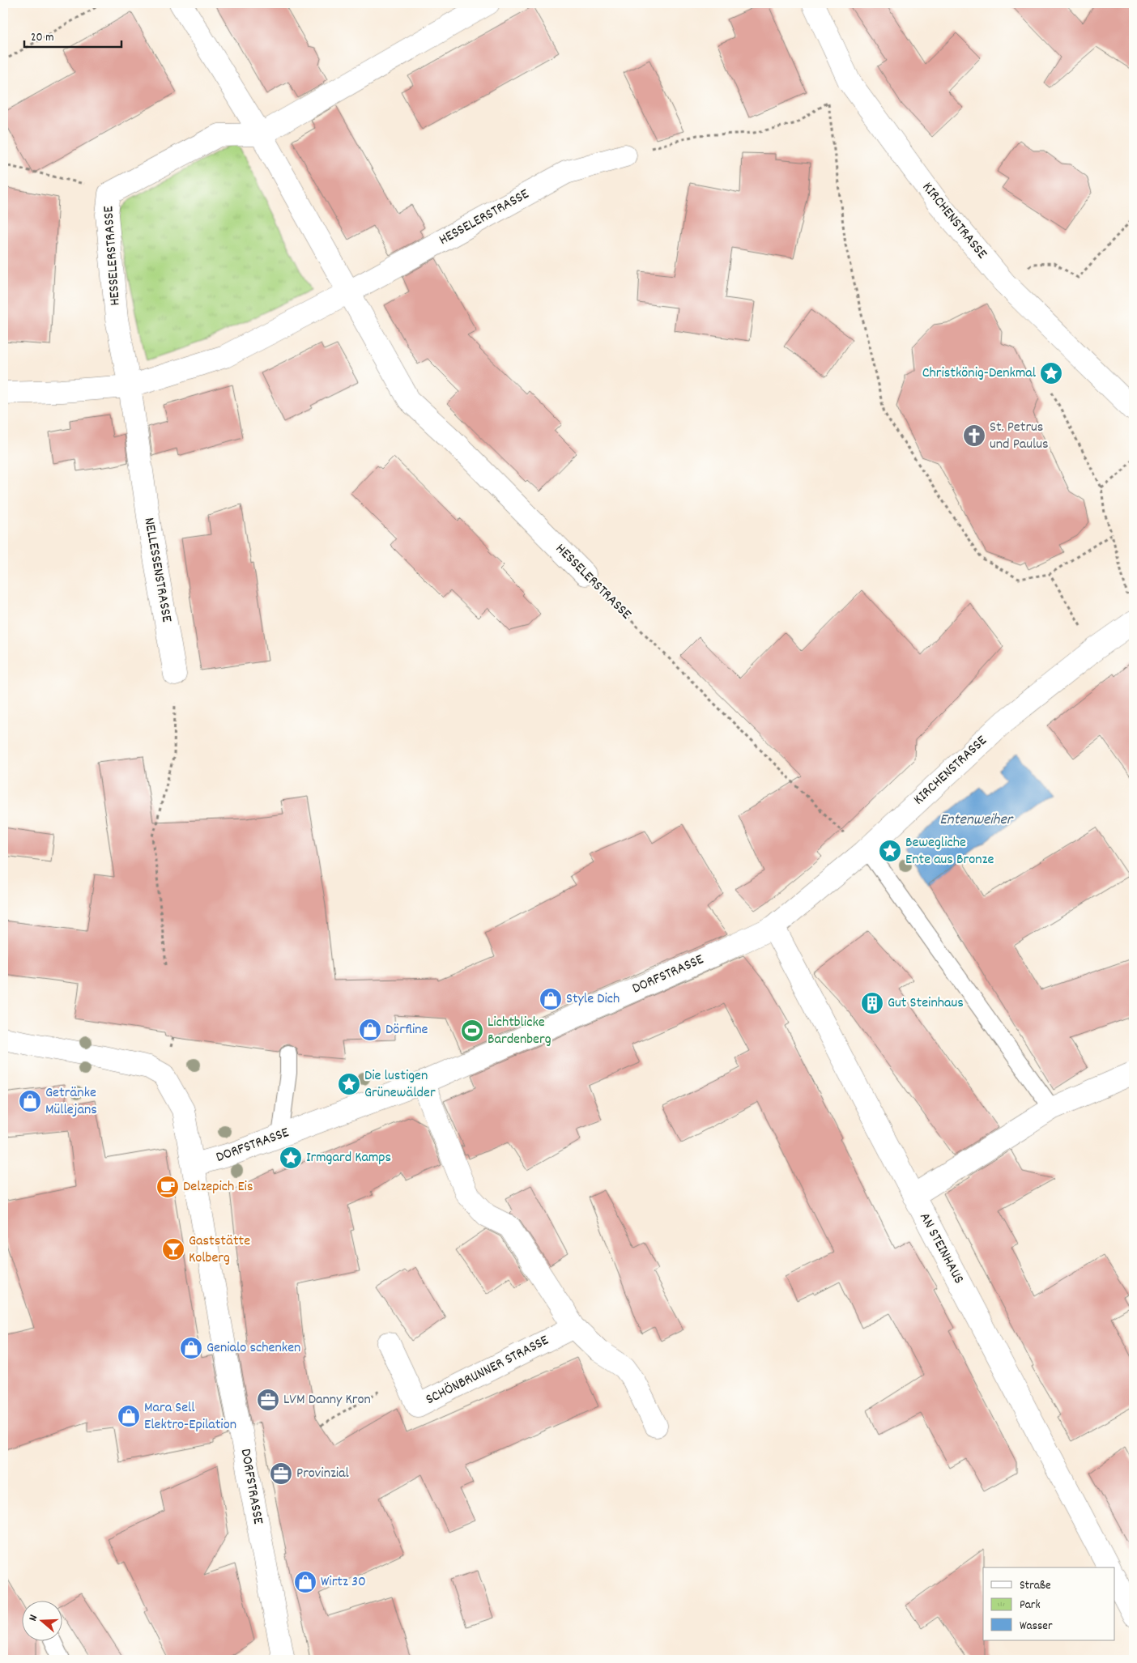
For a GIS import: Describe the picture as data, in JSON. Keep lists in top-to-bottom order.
{
  "streets": {
    "street": [
      "HESSELERSTRASSE",
      "KIRCHENSTRASSE",
      "NELLESSENSTRASSE",
      "DORFSTRASSE",
      "AN STEINHAUS",
      "SCHÖNBRUNNER STRASSE"
    ]
  },
  "crossings": [
    ["HESSELERSTRASSE", "KIRCHENSTRASSE"],
    ["HESSELERSTRASSE", "NELLESSENSTRASSE"],
    ["KIRCHENSTRASSE", "DORFSTRASSE"],
    ["KIRCHENSTRASSE", "AN STEINHAUS"],
    ["DORFSTRASSE", "AN STEINHAUS"]
  ],
  "water": ["Entenweiher"],
  "places": {
    "place": [
      "Christkönig-Denkmal",
      "Bewegliche Ente aus Bronze",
      "Die lustigen Grünewälder",
      "Irmgard Kamps"
    ],
    "church": ["St. Petrus und Paulus"],
    "shop": [
      "Style Dich",
      "Dörfline",
      "Getränke Müllejans",
      "Genialo schenken",
      "Mara Sell Elektro-Epilation",
      "Wirtz 30"
    ],
    "building": ["Gut Steinhaus"],
    "sports": ["Lichtblicke Bardenberg"],
    "cafe": ["Delzepich Eis"],
    "bar": ["Gaststätte Kolberg"],
    "office": ["LVM Danny Kron", "Provinzial"]
  },
  "legend": ["Straße", "Park", "Wasser"],
  "scale_bar": "20 m",
  "north": "left"
}
